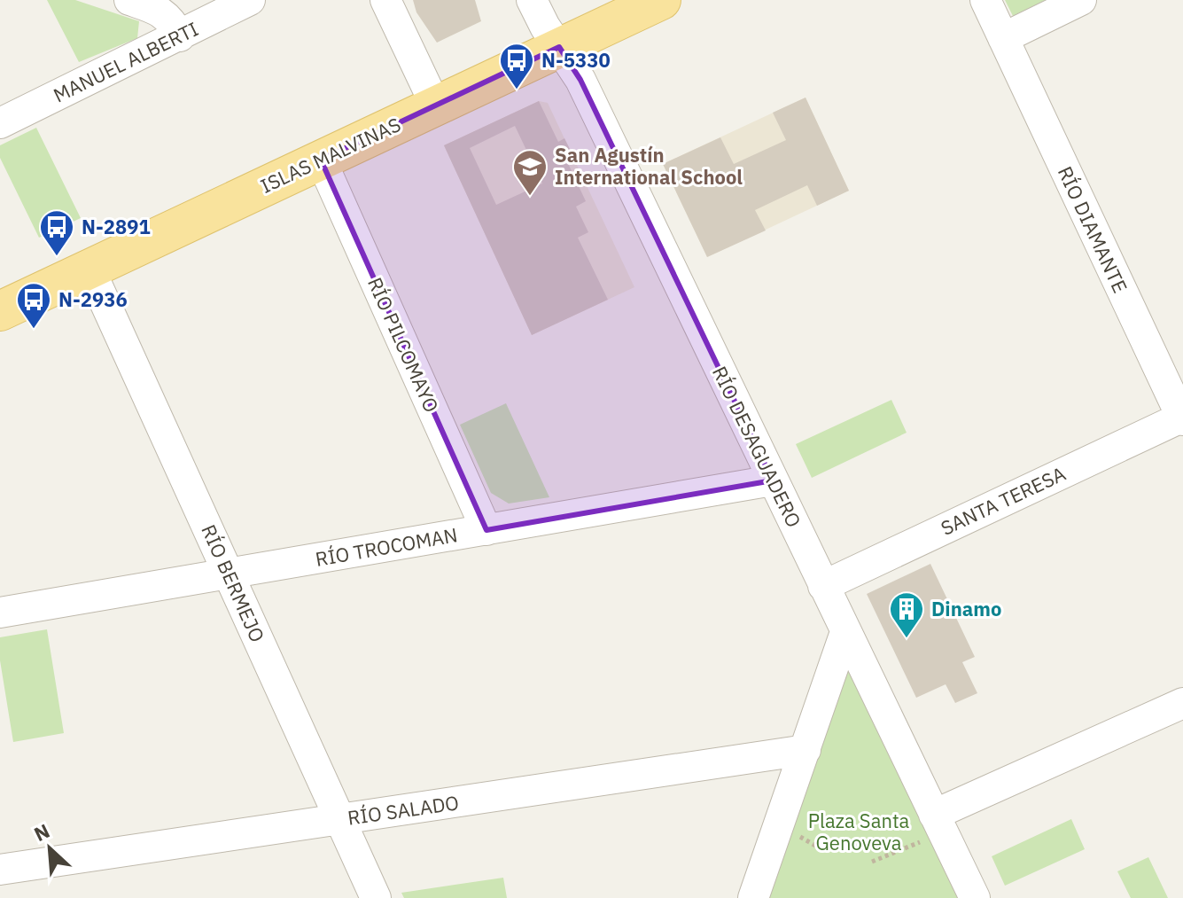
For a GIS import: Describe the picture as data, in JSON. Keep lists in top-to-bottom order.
{
  "streets": {
    "main road": ["ISLAS MALVINAS"],
    "street": [
      "MANUEL ALBERTI",
      "RÍO DIAMANTE",
      "RÍO PILCOMAYO",
      "RÍO DESAGUADERO",
      "SANTA TERESA",
      "RÍO TROCOMAN",
      "RÍO BERMEJO",
      "RÍO SALADO"
    ]
  },
  "crossings": [
    ["ISLAS MALVINAS", "RÍO PILCOMAYO"],
    ["ISLAS MALVINAS", "RÍO DESAGUADERO"],
    ["ISLAS MALVINAS", "RÍO BERMEJO"],
    ["RÍO DIAMANTE", "SANTA TERESA"],
    ["RÍO PILCOMAYO", "RÍO TROCOMAN"],
    ["RÍO DESAGUADERO", "SANTA TERESA"],
    ["RÍO DESAGUADERO", "RÍO TROCOMAN"],
    ["RÍO TROCOMAN", "RÍO BERMEJO"],
    ["RÍO BERMEJO", "RÍO SALADO"]
  ],
  "parks": ["Plaza Santa Genoveva"],
  "places": {
    "bus stop": ["N-5330", "N-2891", "N-2936"],
    "school or university": ["San Agustín International School"],
    "building": ["Dinamo"]
  },
  "north": "top left"
}
